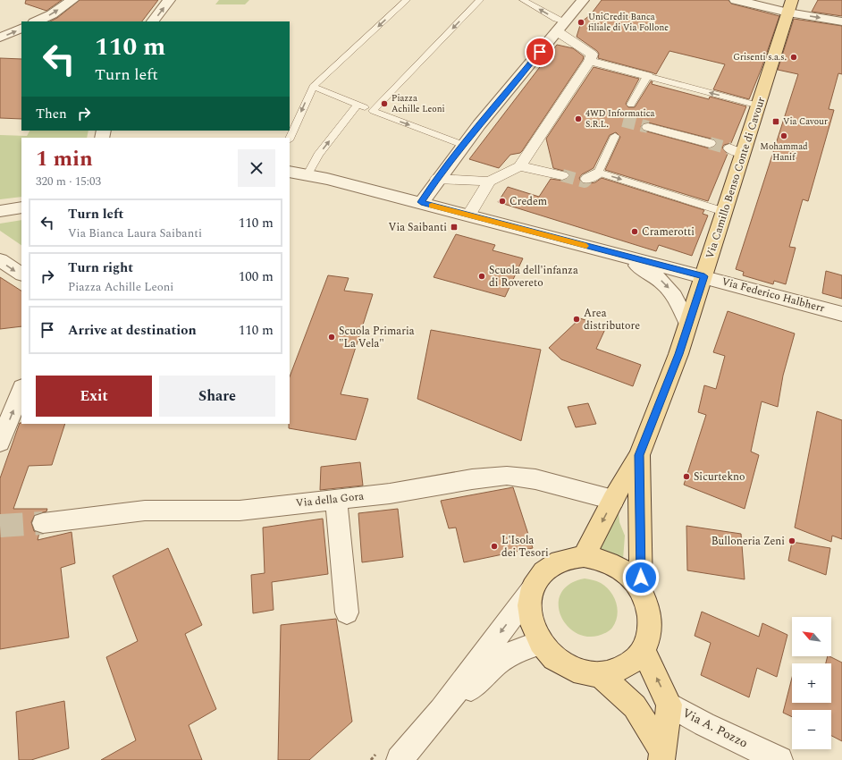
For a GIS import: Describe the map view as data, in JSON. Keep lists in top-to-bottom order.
{
  "streets": {
    "main road": ["Via Camillo Benso Conte di Cavour"],
    "street": ["Via Federico Halbherr", "Via della Gora", "Via A. Pozzo"]
  },
  "crossings": [
    ["Via Camillo Benso Conte di Cavour", "Via Federico Halbherr"],
    ["Via Camillo Benso Conte di Cavour", "Via della Gora"]
  ],
  "places": {
    "other": [
      "UniCredit Banca filiale di Via Follone",
      "Grisenti s.a.s.",
      "Piazza Achille Leoni",
      "4WD Informatica S.R.L.",
      "Mohammad Hanif",
      "Credem",
      "Cramerotti",
      "Scuola dell'infanza di Rovereto",
      "Area distributore",
      "Scuola Primaria \"La Vela\"",
      "Sicurtekno",
      "Bulloneria Zeni",
      "L'Isola dei Tesori"
    ],
    "transit": ["Via Cavour", "Via Saibanti"]
  },
  "north": "top left",
  "page": {
    "turn": ["110 m", "Turn left"],
    "then": "Then",
    "heading": ["1 min", "320 m · 15:03"],
    "list": [
      {
        "name": "Turn left",
        "note": "Via Bianca Laura Saibanti",
        "value": "110 m"
      },
      {
        "name": "Turn right",
        "note": "Piazza Achille Leoni",
        "value": "100 m"
      },
      {
        "name": "Arrive at destination",
        "value": "110 m"
      }
    ],
    "buttons": ["Exit", "Share"],
    "map_buttons": ["+", "−"]
  }
}
